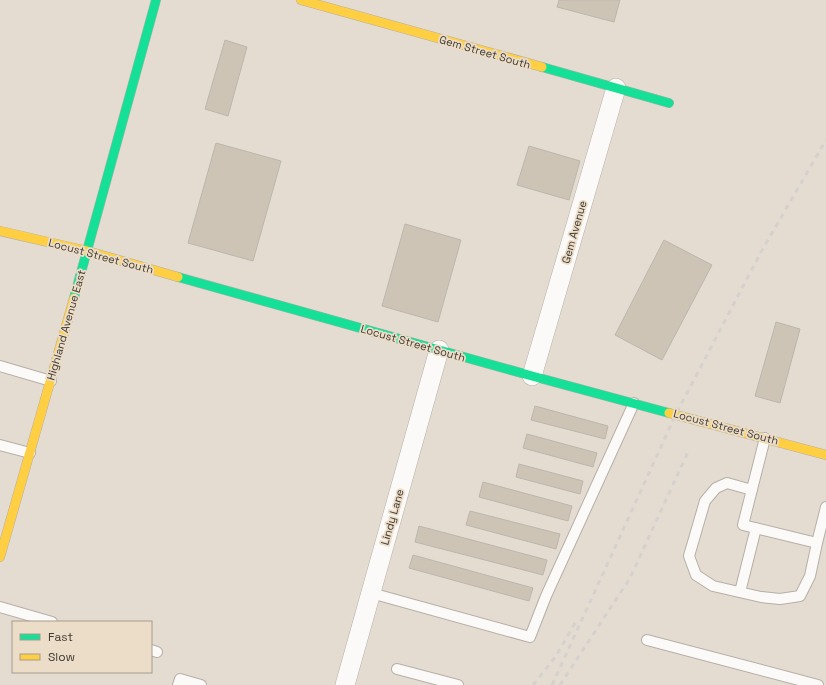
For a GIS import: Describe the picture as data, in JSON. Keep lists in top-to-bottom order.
{
  "streets": {
    "street": [
      "Gem Street South",
      "Gem Avenue",
      "Locust Street South",
      "Highland Avenue East",
      "Lindy Lane"
    ]
  },
  "crossings": [
    ["Gem Street South", "Gem Avenue"],
    ["Gem Avenue", "Locust Street South"],
    ["Locust Street South", "Highland Avenue East"],
    ["Locust Street South", "Lindy Lane"]
  ],
  "legend": ["Fast", "Slow"]
}
